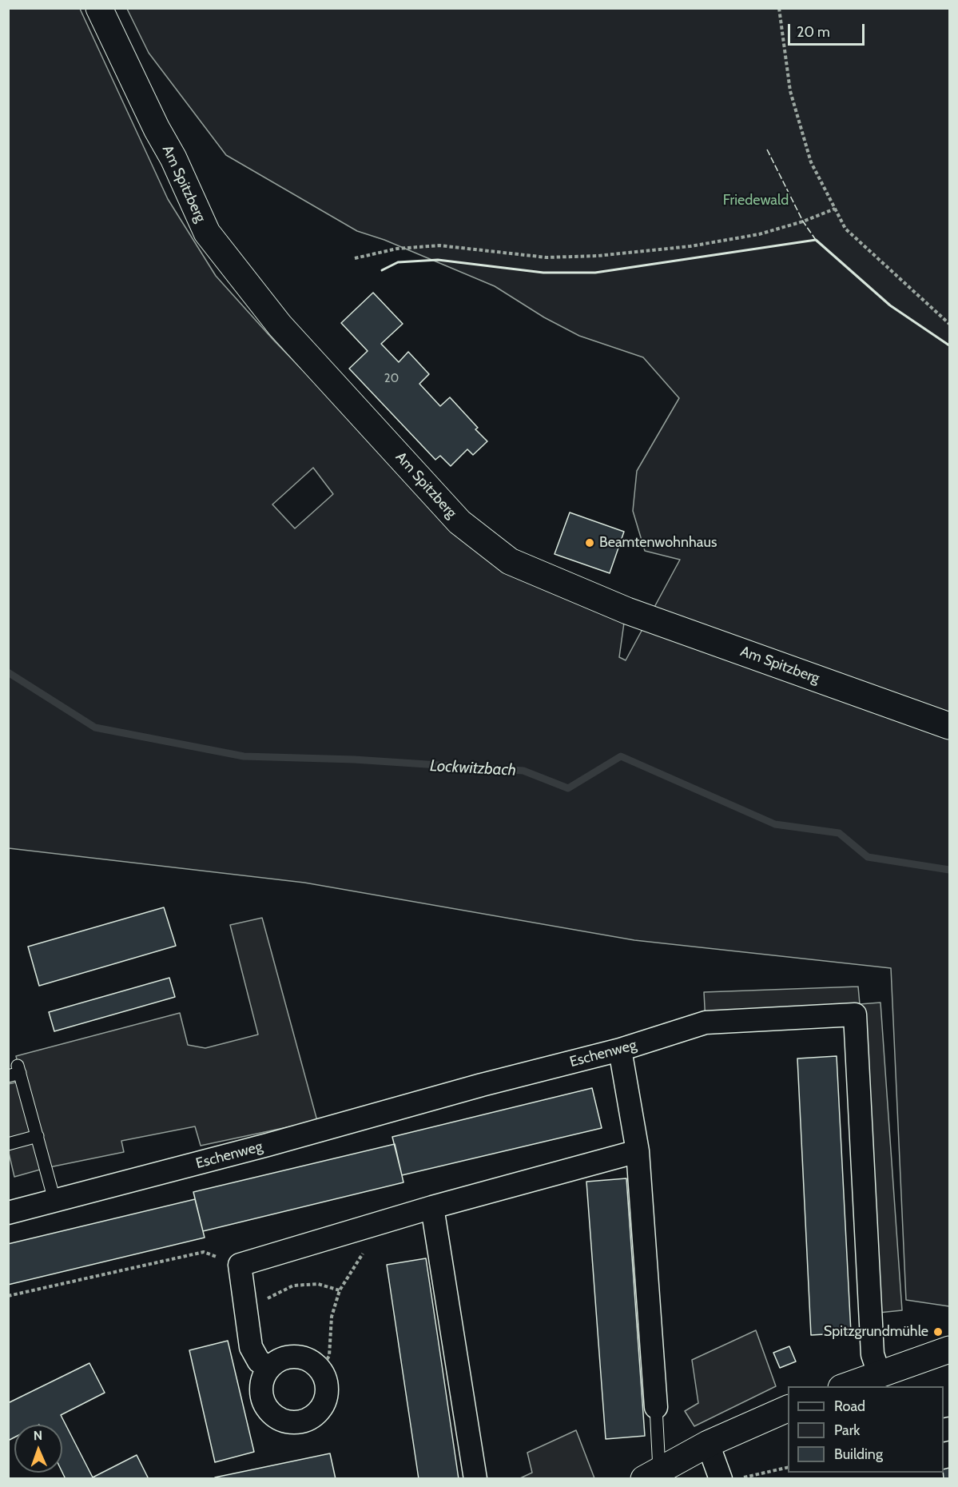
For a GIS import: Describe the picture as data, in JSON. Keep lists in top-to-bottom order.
{
  "streets": {
    "street": ["Am Spitzberg", "Eschenweg"]
  },
  "water": ["Lockwitzbach"],
  "parks": ["Friedewald"],
  "places": ["Beamtenwohnhaus", "Spitzgrundmühle"],
  "house_numbers": ["20"],
  "legend": ["Road", "Park", "Building"],
  "scale_bar": "20 m",
  "north": "top"
}
